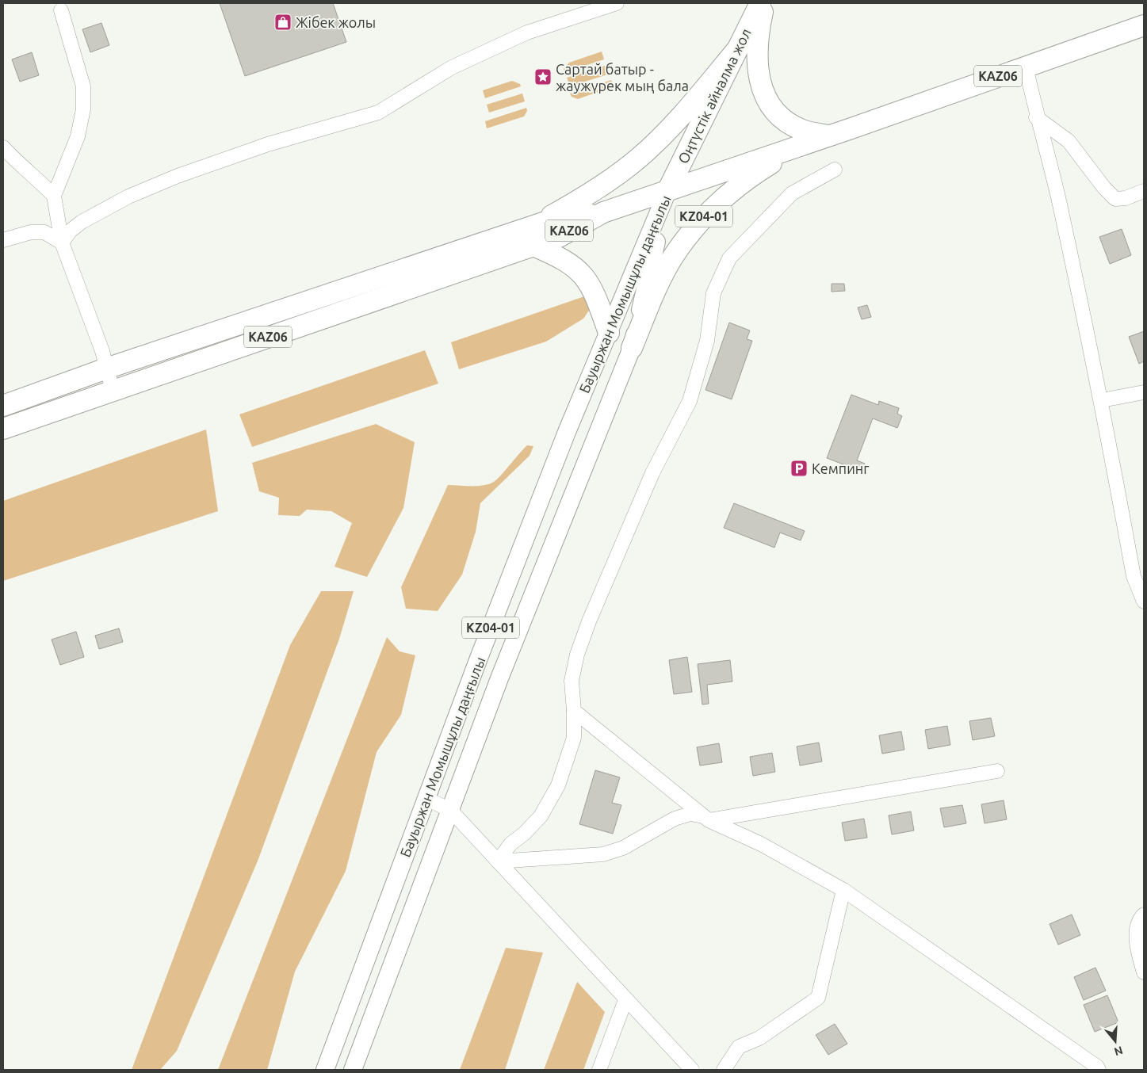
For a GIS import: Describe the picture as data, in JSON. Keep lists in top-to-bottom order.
{
  "streets": {
    "highway": ["KАZ06", "Оңтүстік айналма жол", "KZ04-01"],
    "main road": ["Бауыржан Момышұлы даңғылы"]
  },
  "crossings": [
    ["KАZ06", "Оңтүстік айналма жол"],
    ["KАZ06", "KZ04-01"],
    ["KАZ06", "Бауыржан Момышұлы даңғылы"],
    ["Оңтүстік айналма жол", "Бауыржан Момышұлы даңғылы"],
    ["KZ04-01", "Бауыржан Момышұлы даңғылы"]
  ],
  "places": {
    "shop": ["Жібек жолы"],
    "place": ["Сартай батыр - жаужүрек мың бала"],
    "parking": ["Кемпинг"]
  },
  "north": "bottom"
}
